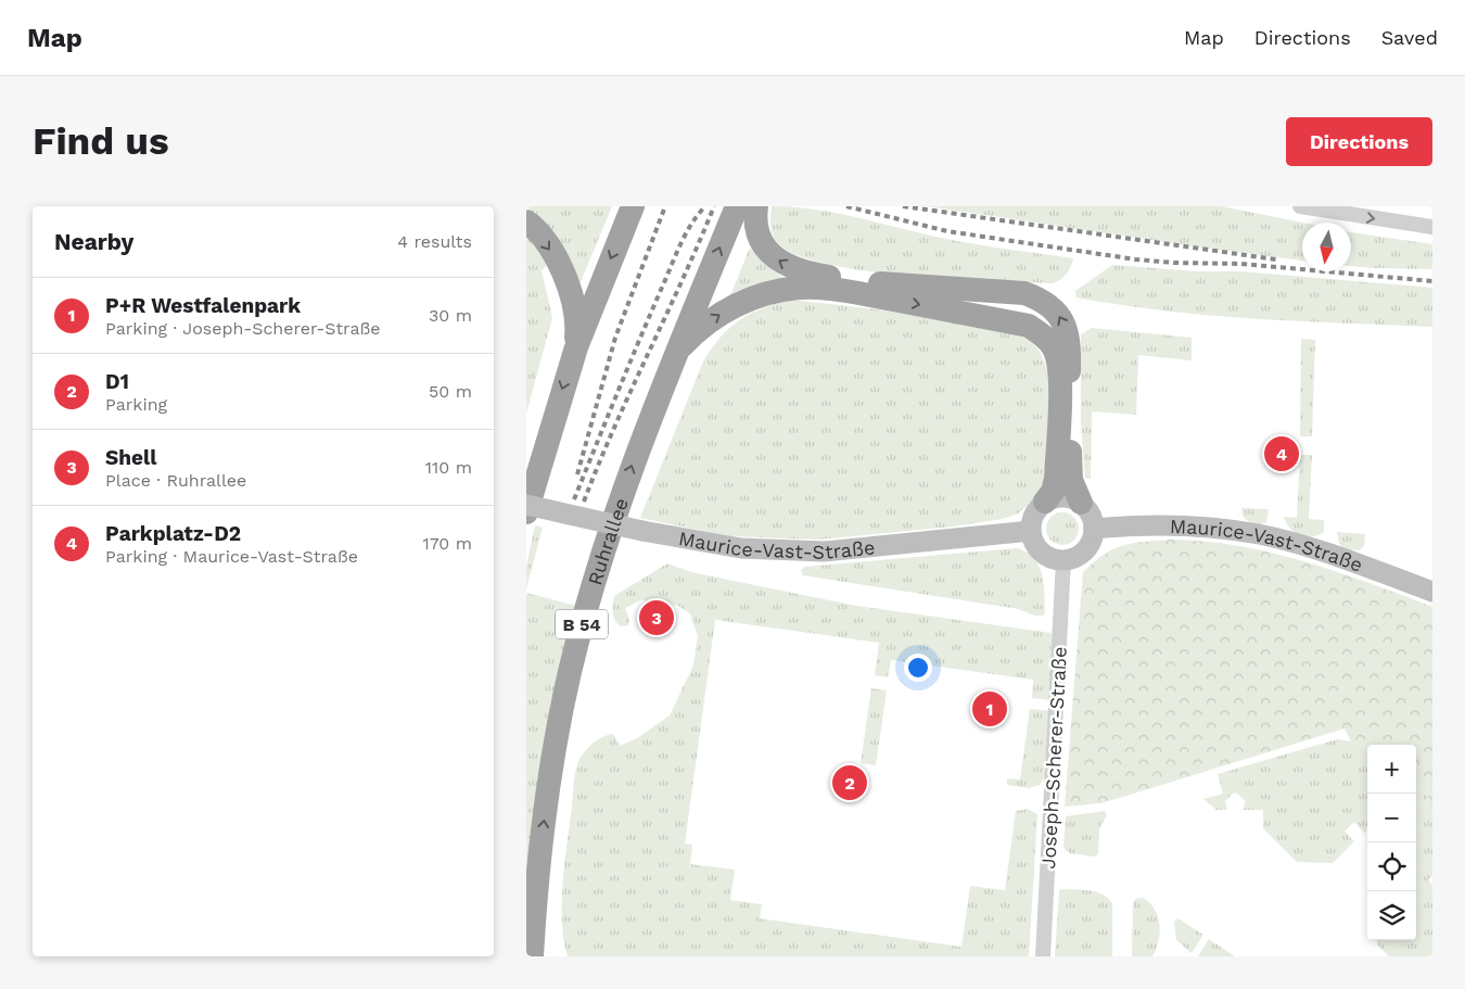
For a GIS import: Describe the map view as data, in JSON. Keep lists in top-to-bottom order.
{
  "streets": {
    "highway": ["Ruhrallee", "B 54"],
    "main road": ["Maurice-Vast-Straße"],
    "street": ["Joseph-Scherer-Straße"]
  },
  "crossings": [
    ["Maurice-Vast-Straße", "Joseph-Scherer-Straße"]
  ],
  "north": "bottom",
  "page": {
    "header": "Map",
    "nav": ["Map", "Directions", "Saved"],
    "buttons": "Directions",
    "title": "Find us",
    "heading": ["Nearby", "4 results"],
    "list": [
      {
        "mark": "1",
        "name": "P+R Westfalenpark",
        "note": "Parking · Joseph-Scherer-Straße",
        "value": "30 m"
      },
      {
        "mark": "2",
        "name": "D1",
        "note": "Parking",
        "value": "50 m"
      },
      {
        "mark": "3",
        "name": "Shell",
        "note": "Place · Ruhrallee",
        "value": "110 m"
      },
      {
        "mark": "4",
        "name": "Parkplatz-D2",
        "note": "Parking · Maurice-Vast-Straße",
        "value": "170 m"
      }
    ],
    "pins": [
      "4",
      "3",
      "1",
      "2"
    ],
    "map_buttons": ["+", "−"]
  }
}
